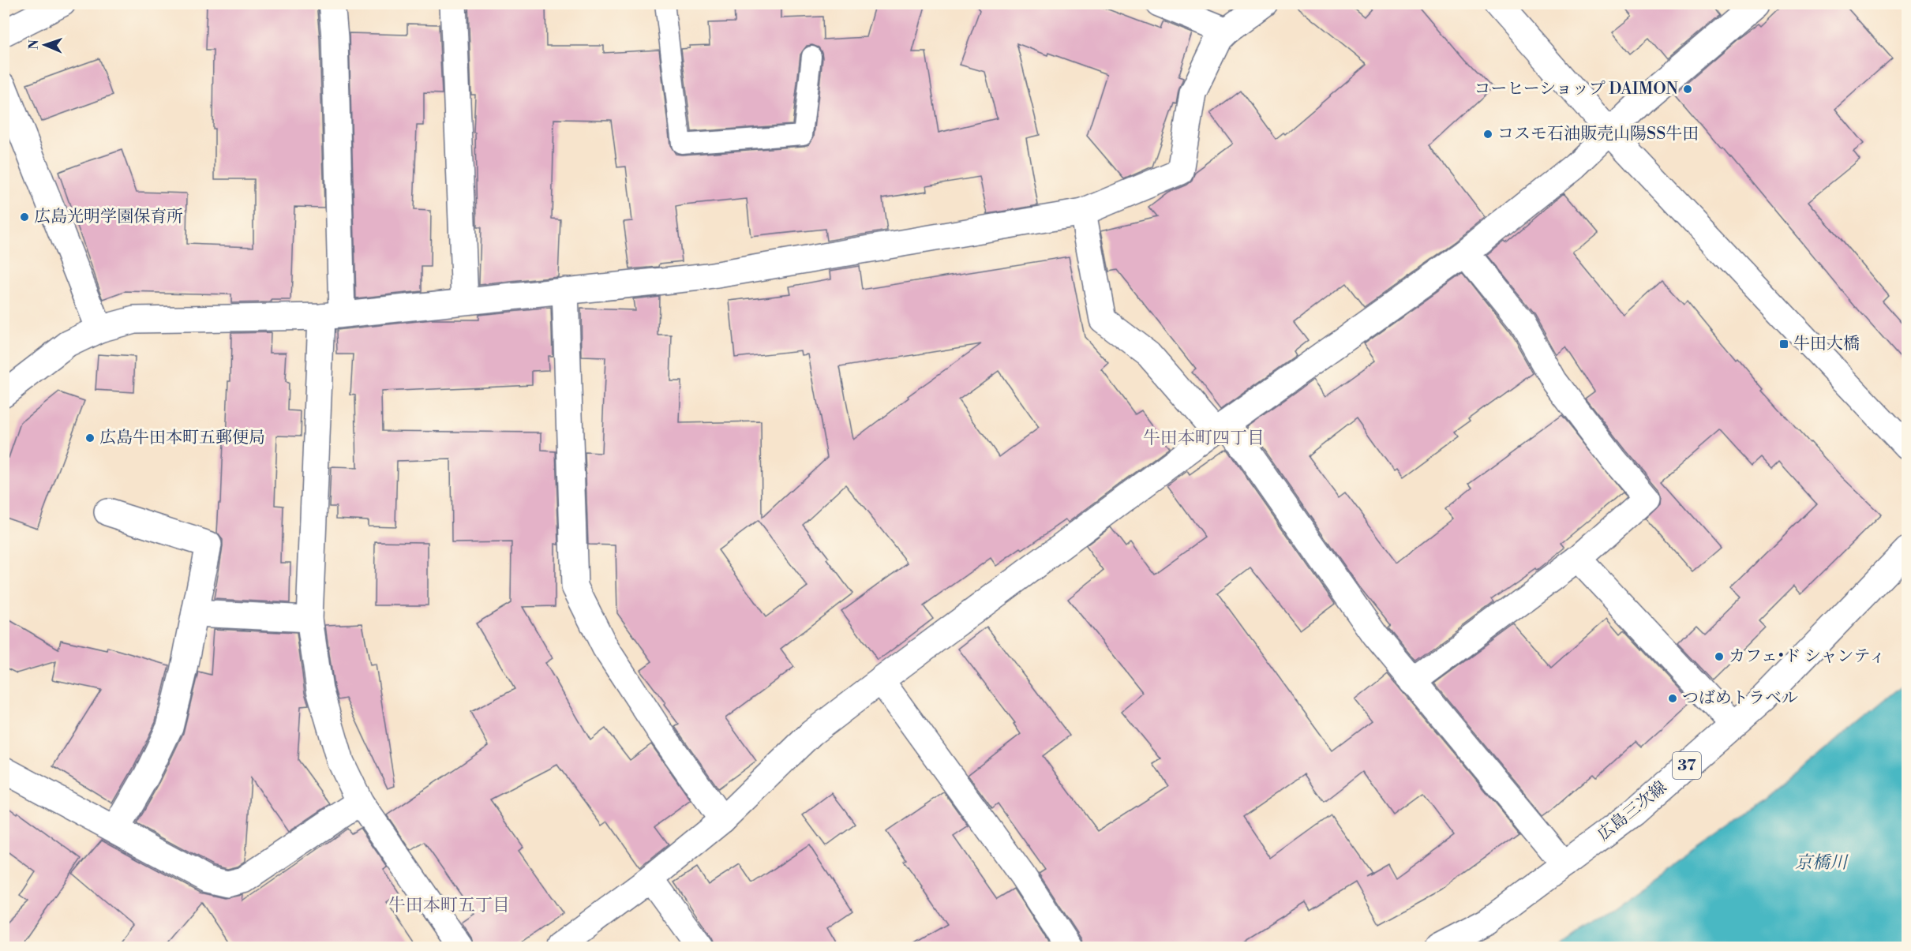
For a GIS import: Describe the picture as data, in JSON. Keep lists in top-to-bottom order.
{
  "streets": {
    "street": ["37", "広島三次線"]
  },
  "districts": ["牛田本町四丁目", "牛田本町五丁目"],
  "water": ["京橋川"],
  "places": {
    "other": [
      "コーヒーショップ DAIMON",
      "コスモ石油販売山陽SS牛田",
      "広島光明学園保育所",
      "広島牛田本町五郵便局",
      "カフェ•ド シャンティ",
      "つばめトラベル"
    ],
    "transit": ["牛田大橋"]
  },
  "north": "left"
}
